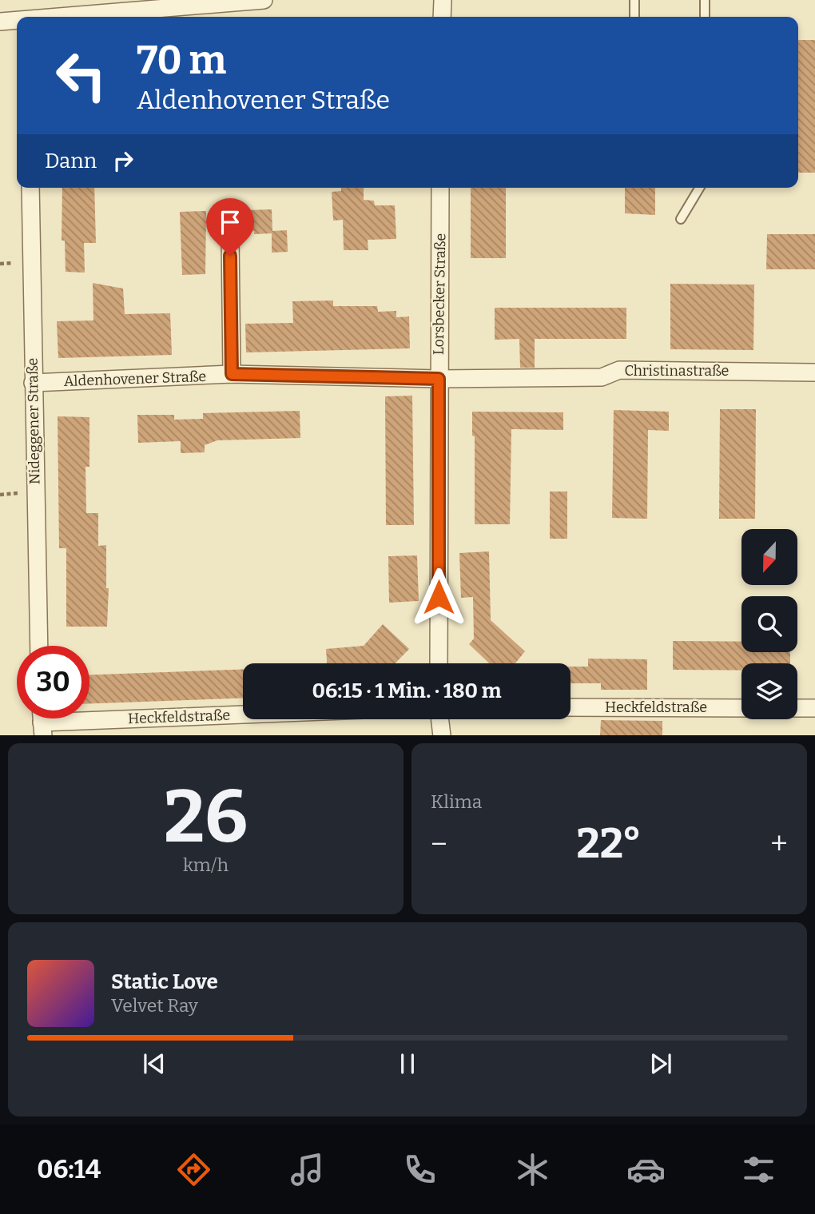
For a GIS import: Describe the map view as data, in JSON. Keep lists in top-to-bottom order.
{
  "streets": {
    "street": [
      "Lorsbecker Straße",
      "Christinastraße",
      "Aldenhovener Straße",
      "Nideggener Straße",
      "Heckfeldstraße"
    ]
  },
  "crossings": [
    ["Lorsbecker Straße", "Christinastraße"],
    ["Lorsbecker Straße", "Aldenhovener Straße"],
    ["Christinastraße", "Aldenhovener Straße"],
    ["Aldenhovener Straße", "Nideggener Straße"]
  ],
  "north": "bottom",
  "page": {
    "turn": ["70 m", "Aldenhovener Straße"],
    "then": "Dann",
    "limit": "30",
    "trip": "06:15 · 1 Min. · 180 m",
    "tile": [
      ["26", "km/h"],
      "Klima"
    ],
    "heat": ["−", "22°", "+"],
    "song": ["Static Love", "Velvet Ray"],
    "tabs": "06:14"
  }
}
